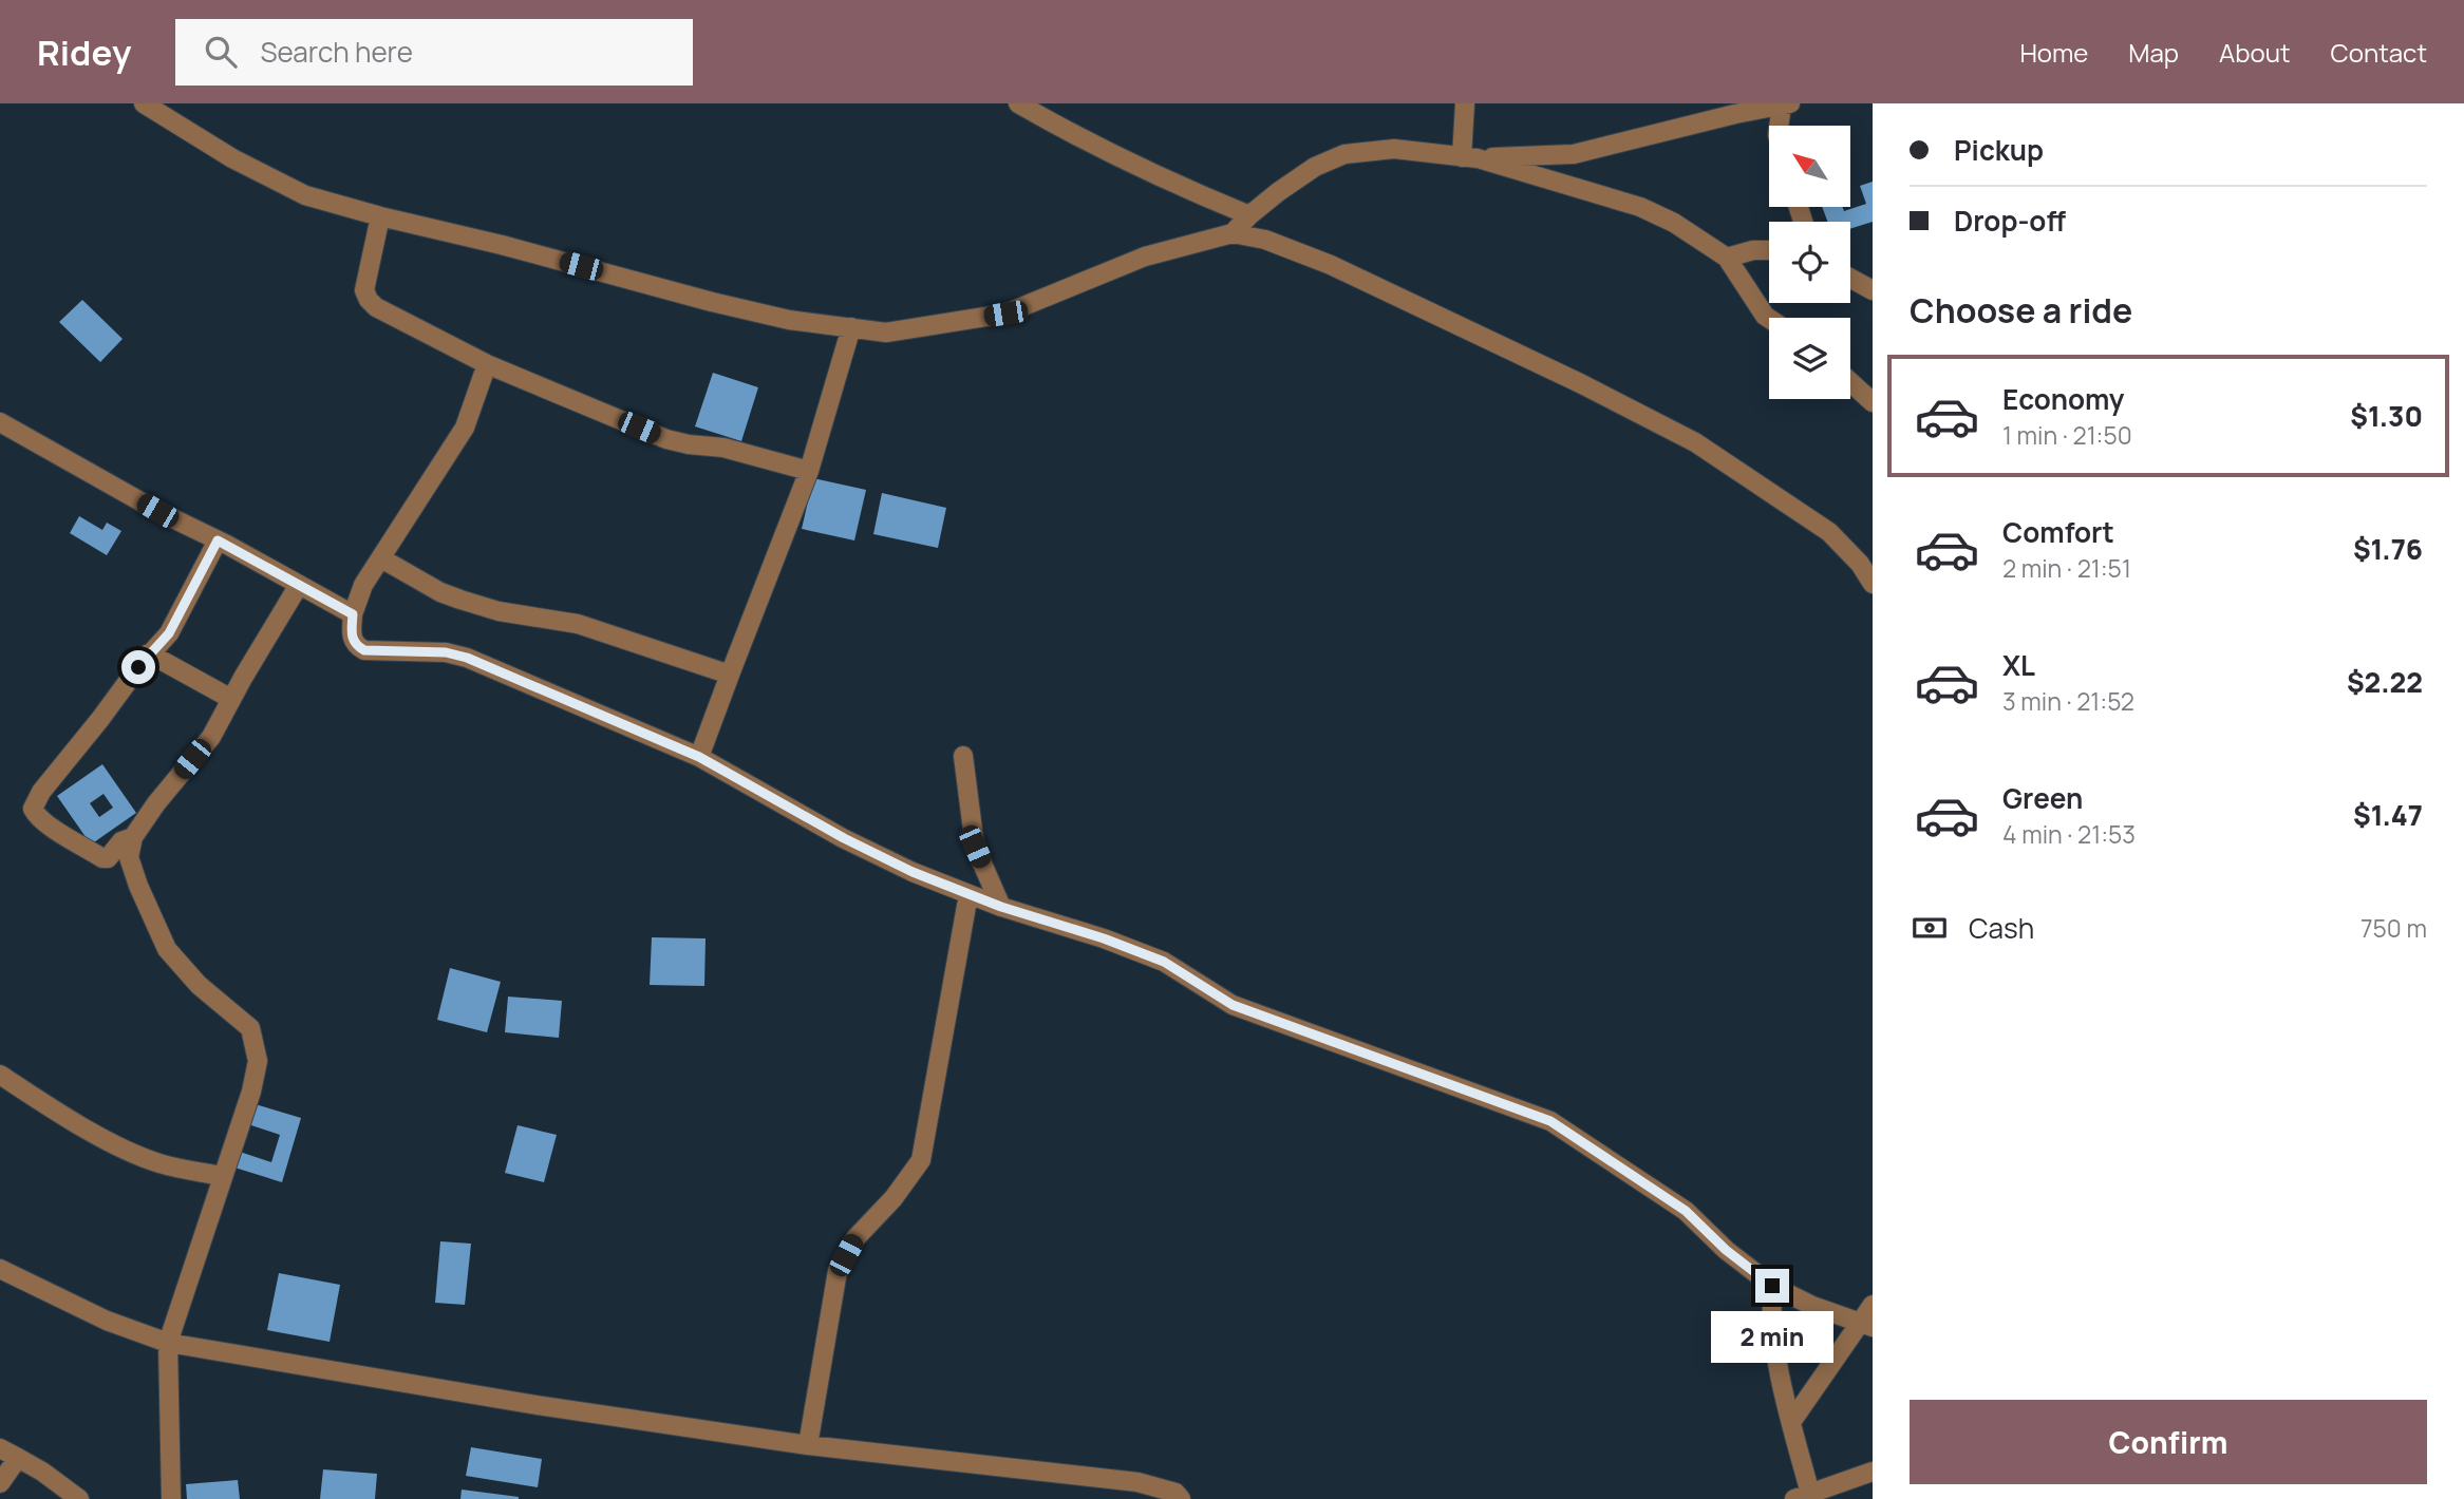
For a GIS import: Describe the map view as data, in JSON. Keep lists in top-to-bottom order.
{
  "north": "top left",
  "page": {
    "header": "Ridey",
    "search": "Search here",
    "nav": [
      "Home",
      "Map",
      "About",
      "Contact"
    ],
    "banner": ["Pickup", "Drop-off"],
    "heading": "Choose a ride",
    "list": [
      {
        "name": "Economy",
        "note": "1 min · 21:50",
        "value": "$1.30"
      },
      {
        "name": "Comfort",
        "note": "2 min · 21:51",
        "value": "$1.76"
      },
      {
        "name": "XL",
        "note": "3 min · 21:52",
        "value": "$2.22"
      },
      {
        "name": "Green",
        "note": "4 min · 21:53",
        "value": "$1.47"
      }
    ],
    "pay": ["Cash", "750 m"],
    "bubble": "2 min",
    "buttons": "Confirm"
  }
}
